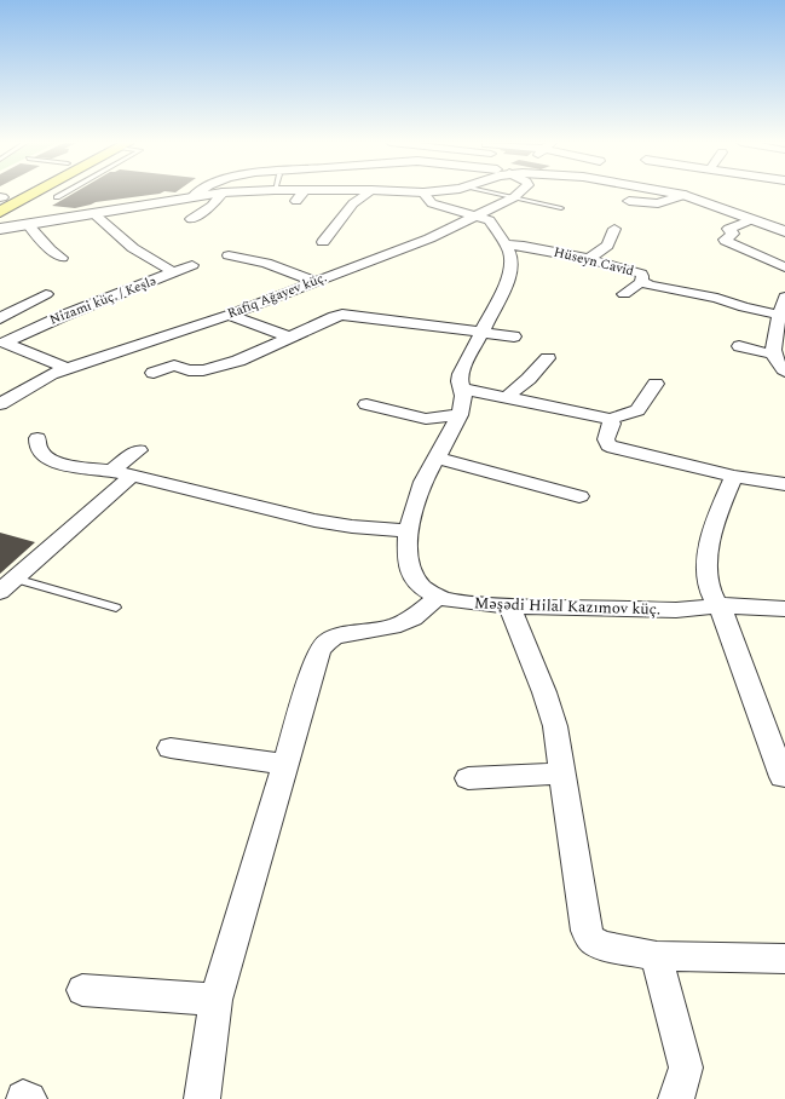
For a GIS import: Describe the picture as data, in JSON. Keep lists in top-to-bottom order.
{
  "streets": {
    "street": [
      "Hüseyn Cavid",
      "Rafiq Ağayev küç.",
      "Nizami küç. / Keşlə",
      "Məşədi Hilal Kazımov küç."
    ]
  },
  "crossings": [
    ["Hüseyn Cavid", "Məşədi Hilal Kazımov küç."],
    ["Rafiq Ağayev küç.", "Nizami küç. / Keşlə"],
    ["Rafiq Ağayev küç.", "Məşədi Hilal Kazımov küç."]
  ]
}
